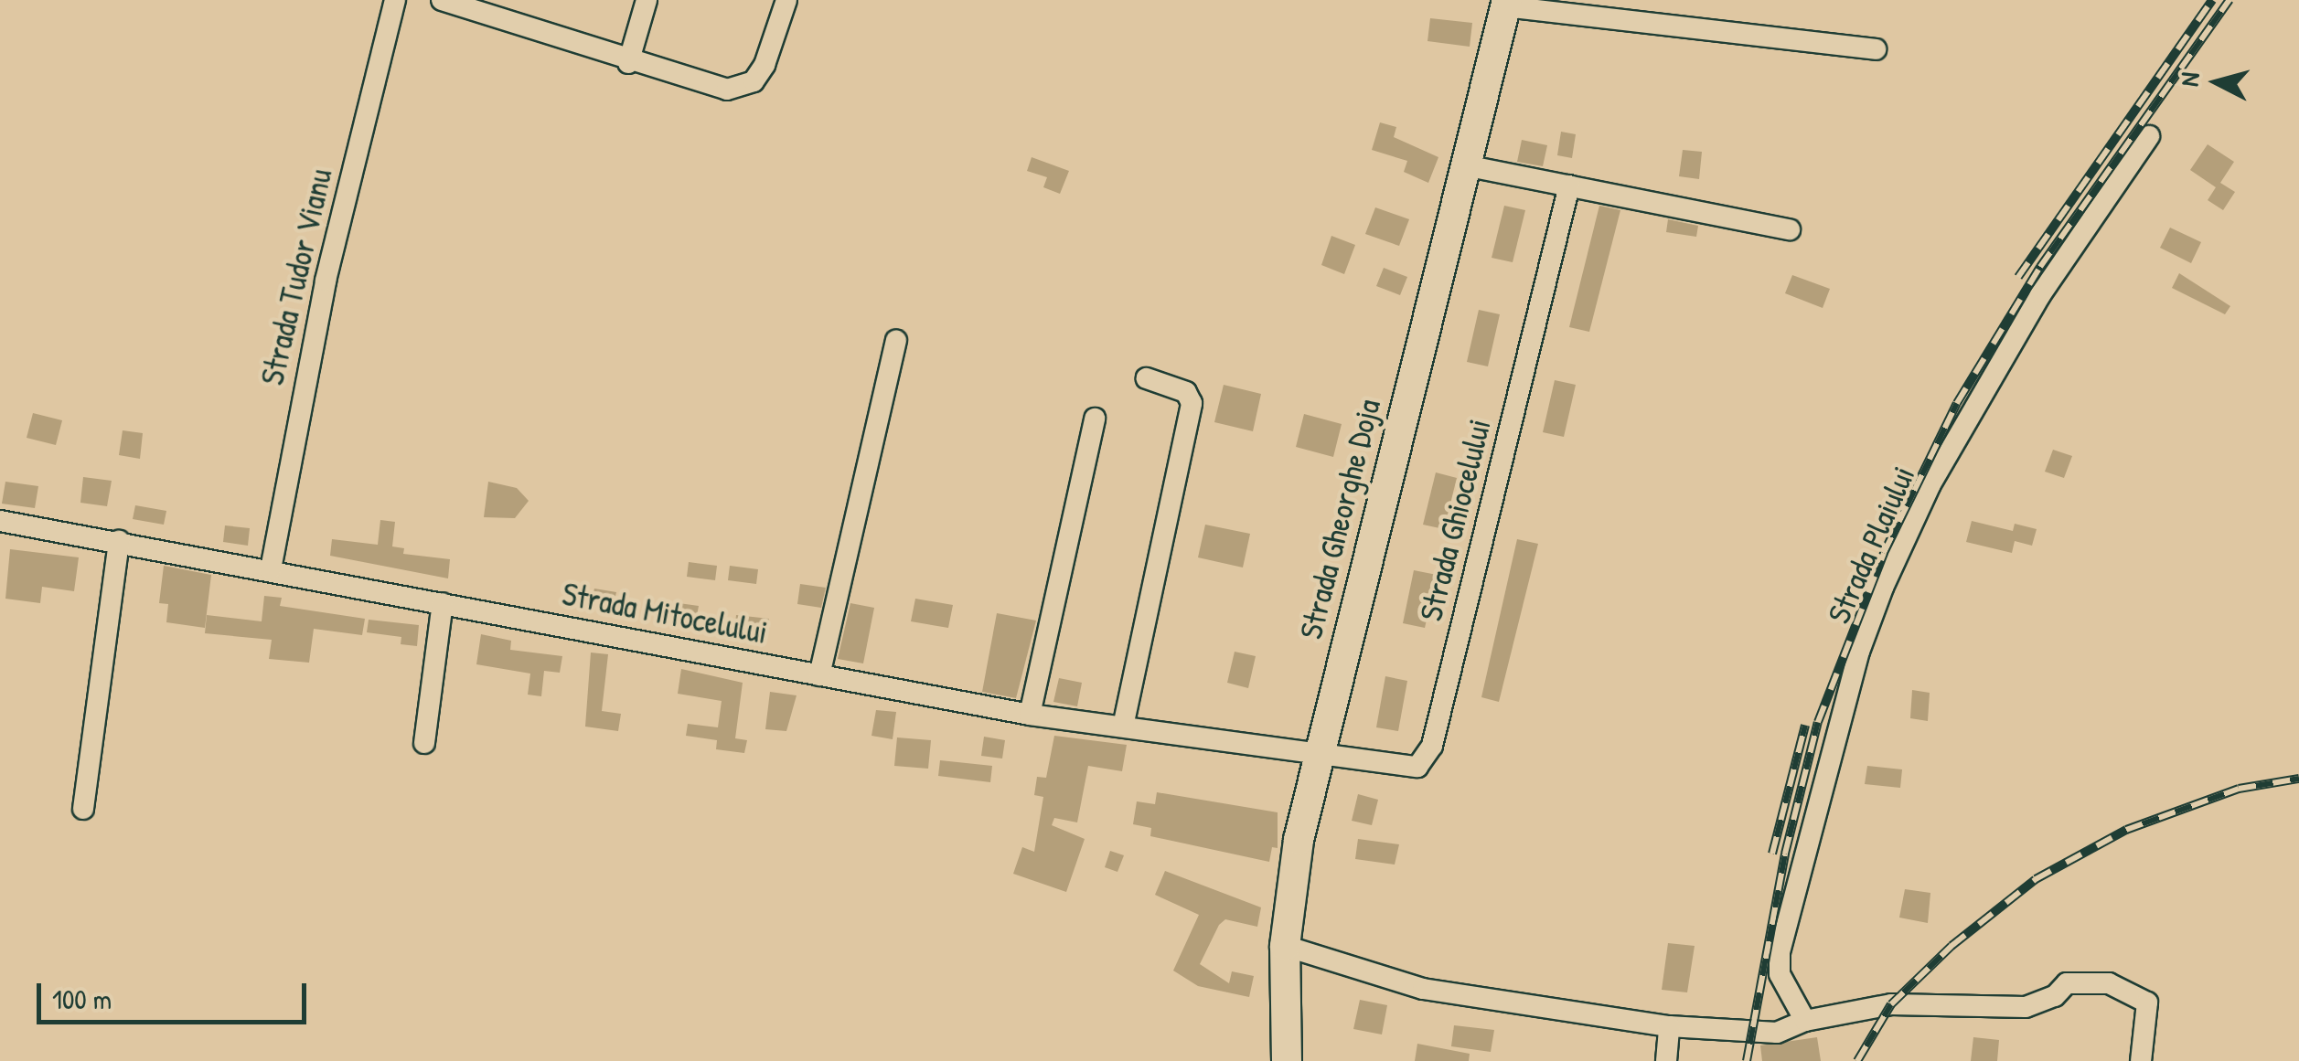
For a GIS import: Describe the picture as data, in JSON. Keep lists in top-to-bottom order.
{
  "streets": {
    "main road": ["Strada Gheorghe Doja"],
    "street": [
      "Strada Tudor Vianu",
      "Strada Ghiocelului",
      "Strada Plaiului",
      "Strada Mitocelului"
    ]
  },
  "crossings": [
    ["Strada Tudor Vianu", "Strada Mitocelului"],
    ["Strada Gheorghe Doja", "Strada Ghiocelului"],
    ["Strada Gheorghe Doja", "Strada Mitocelului"],
    ["Strada Ghiocelului", "Strada Mitocelului"]
  ],
  "scale_bar": "100 m",
  "north": "left"
}
